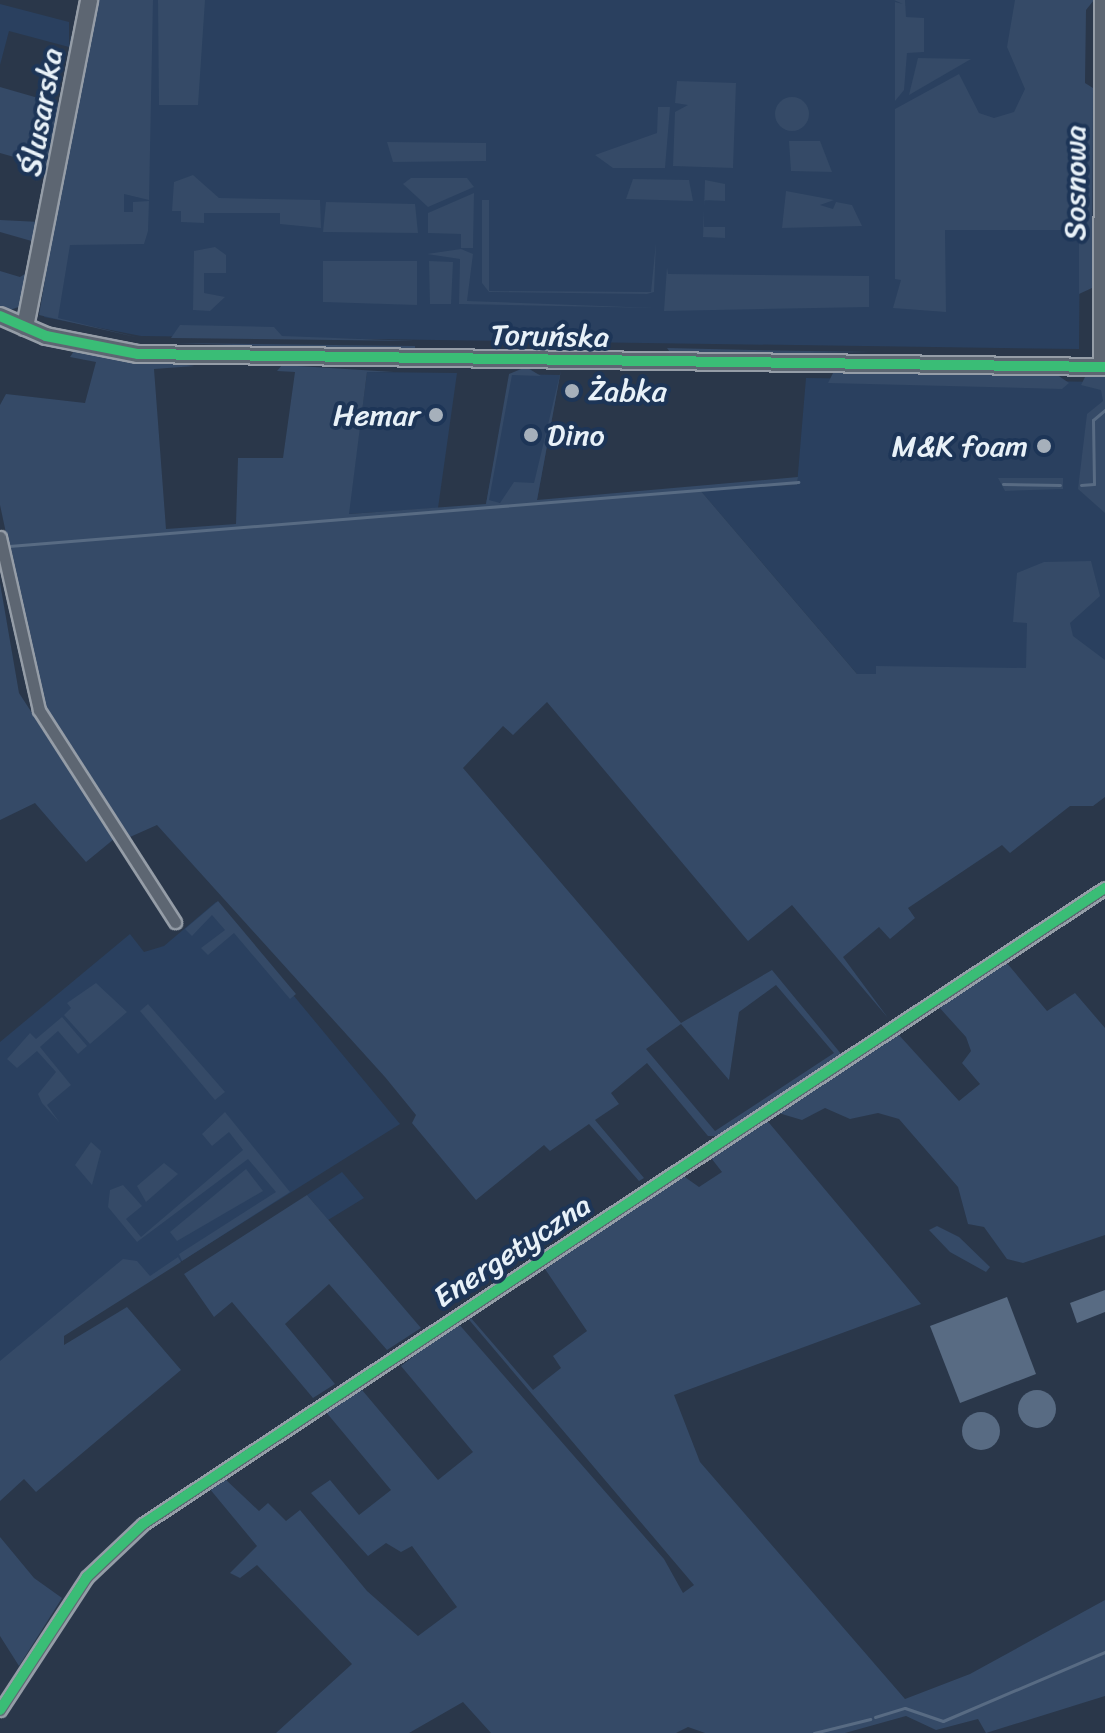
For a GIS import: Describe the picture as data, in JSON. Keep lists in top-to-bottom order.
{
  "streets": {
    "street": [
      "Ślusarska",
      "Sosnowa",
      "Toruńska",
      "Energetyczna"
    ]
  },
  "crossings": [
    ["Ślusarska", "Toruńska"],
    ["Sosnowa", "Toruńska"]
  ],
  "places": [
    "Żabka",
    "Hemar",
    "Dino",
    "M&K foam"
  ]
}
